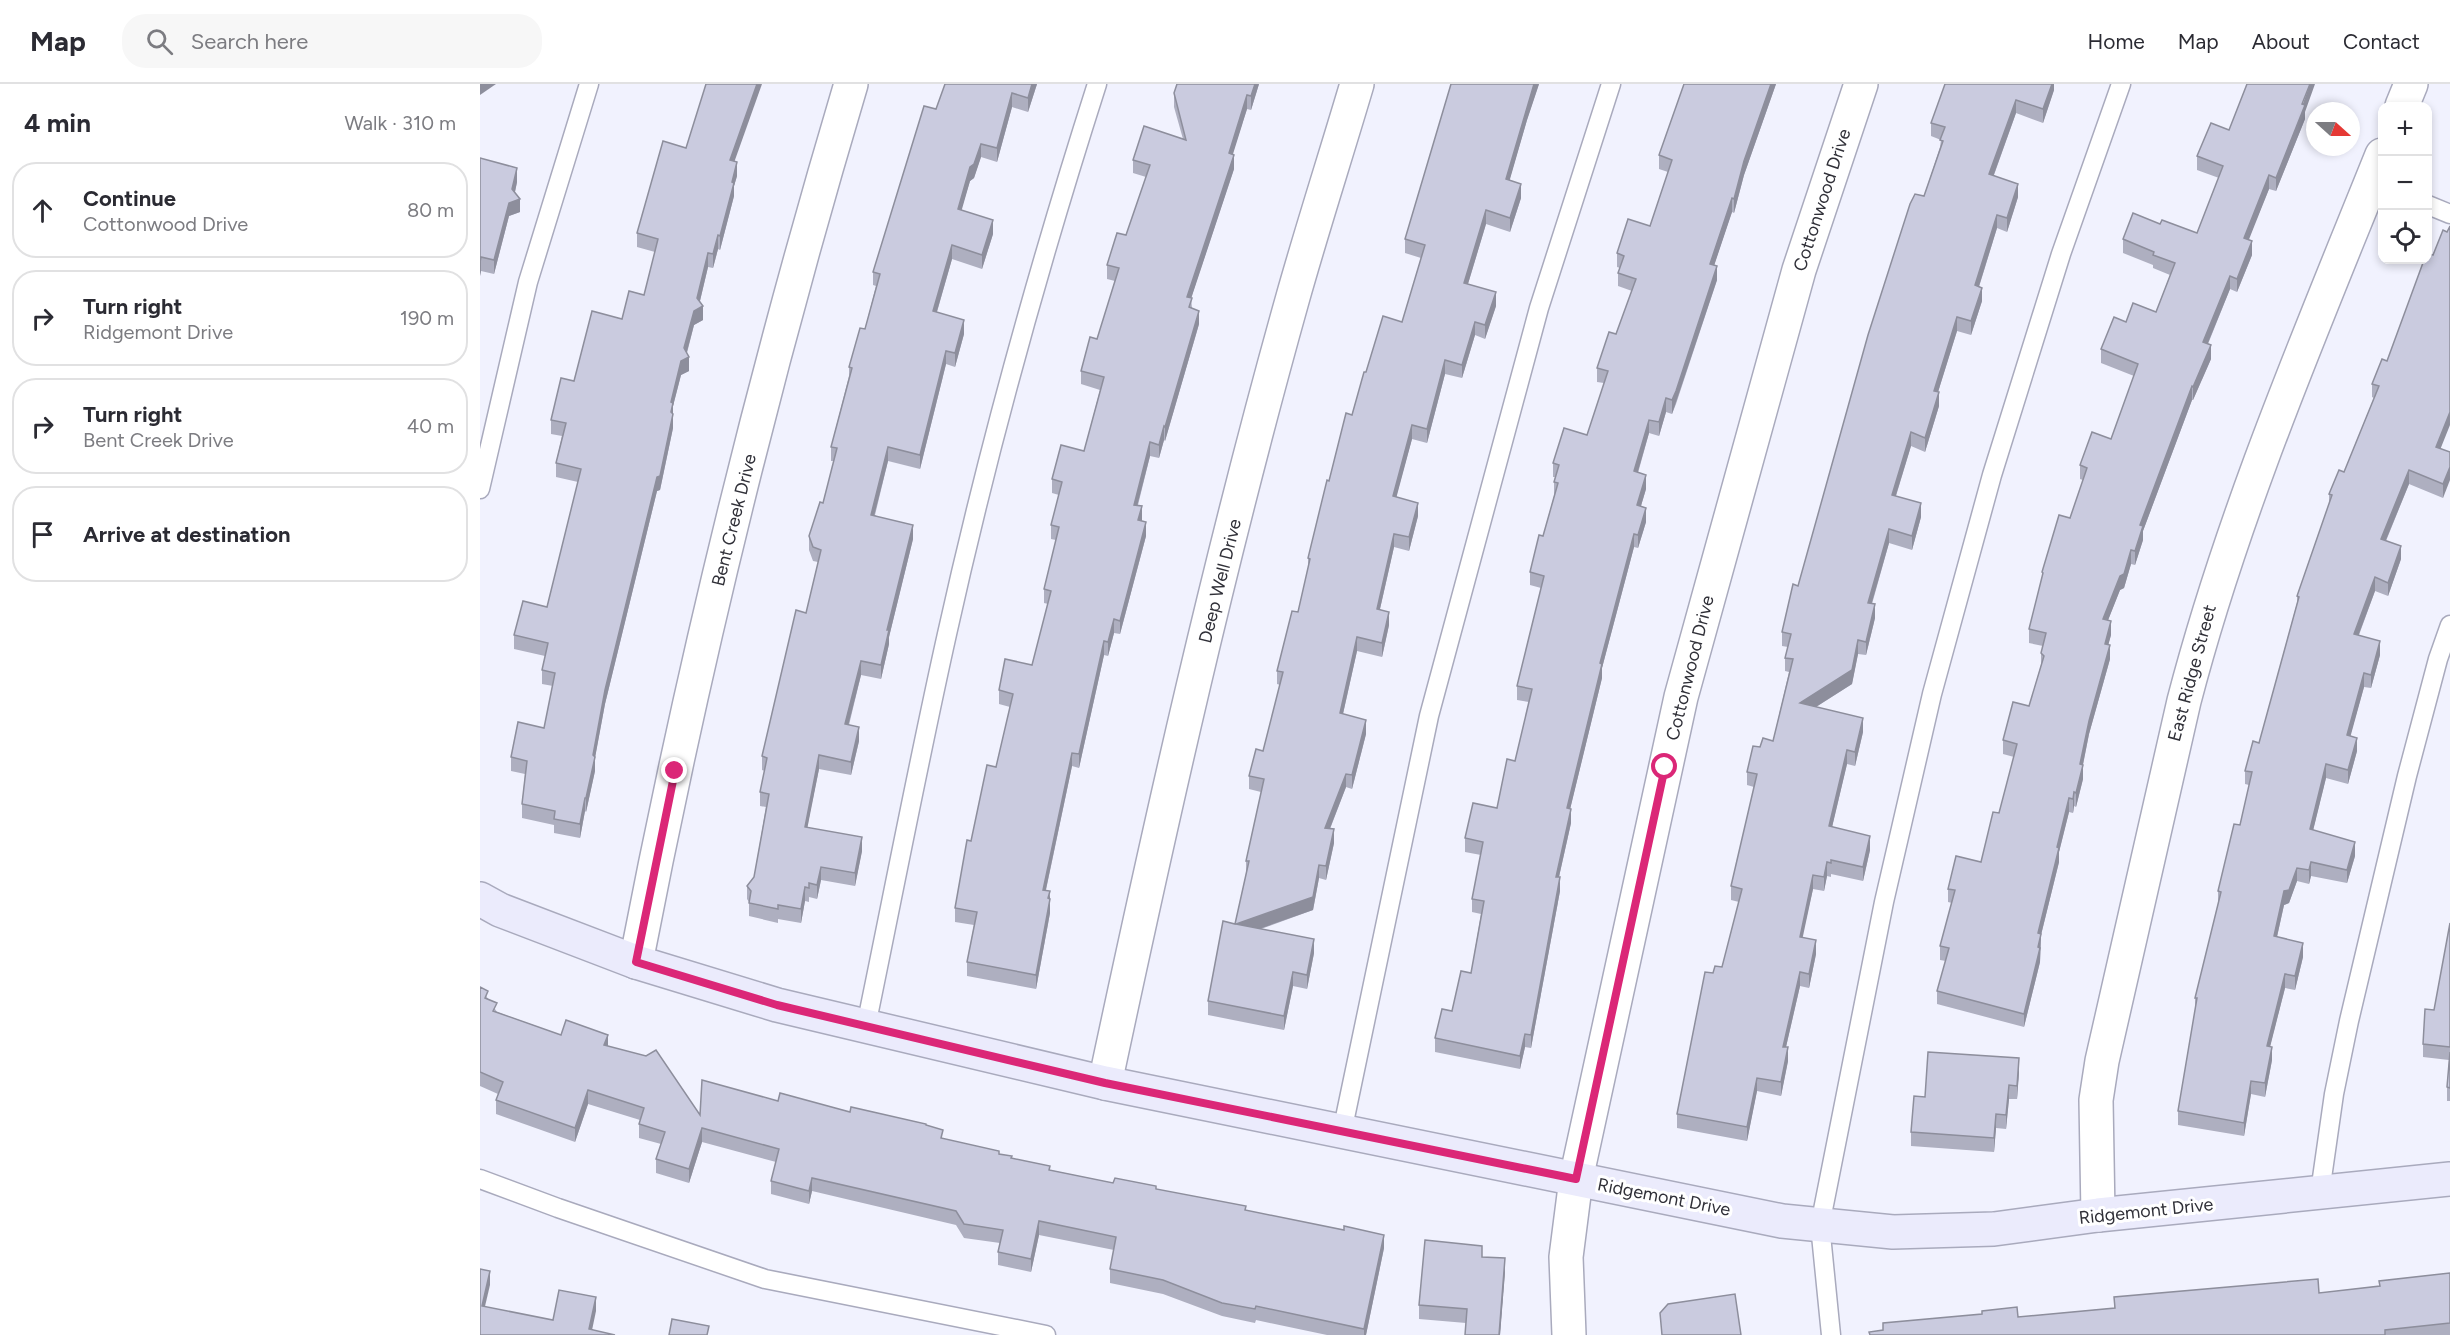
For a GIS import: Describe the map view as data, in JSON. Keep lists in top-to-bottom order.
{
  "streets": {
    "street": [
      "Cottonwood Drive",
      "Bent Creek Drive",
      "Deep Well Drive",
      "East Ridge Street",
      "Ridgemont Drive"
    ]
  },
  "crossings": [
    ["Cottonwood Drive", "Ridgemont Drive"],
    ["Bent Creek Drive", "Ridgemont Drive"],
    ["Deep Well Drive", "Ridgemont Drive"],
    ["East Ridge Street", "Ridgemont Drive"]
  ],
  "north": "right",
  "page": {
    "header": "Map",
    "search": "Search here",
    "nav": [
      "Home",
      "Map",
      "About",
      "Contact"
    ],
    "heading": ["4 min", "Walk · 310 m"],
    "map_buttons": ["+", "−"],
    "list": [
      ["Continue", "Cottonwood Drive", "80 m"],
      ["Turn right", "Ridgemont Drive", "190 m"],
      ["Turn right", "Bent Creek Drive", "40 m"],
      "Arrive at destination"
    ]
  }
}
